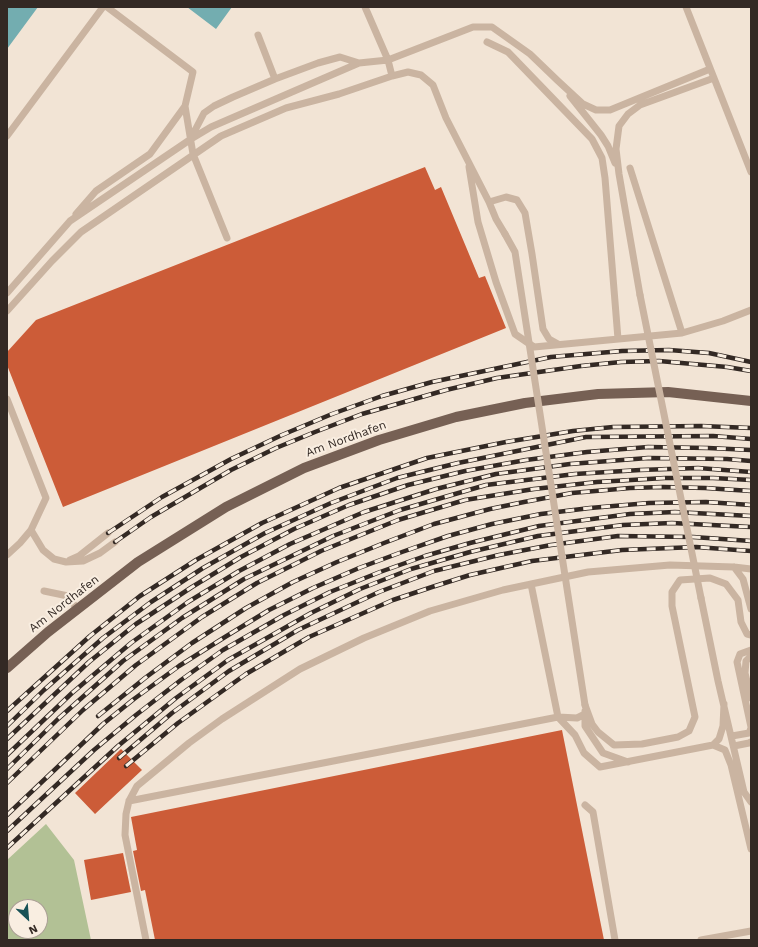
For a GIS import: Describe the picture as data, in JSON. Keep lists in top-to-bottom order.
{
  "streets": {
    "main road": ["Am Nordhafen"]
  },
  "north": "bottom right"
}
